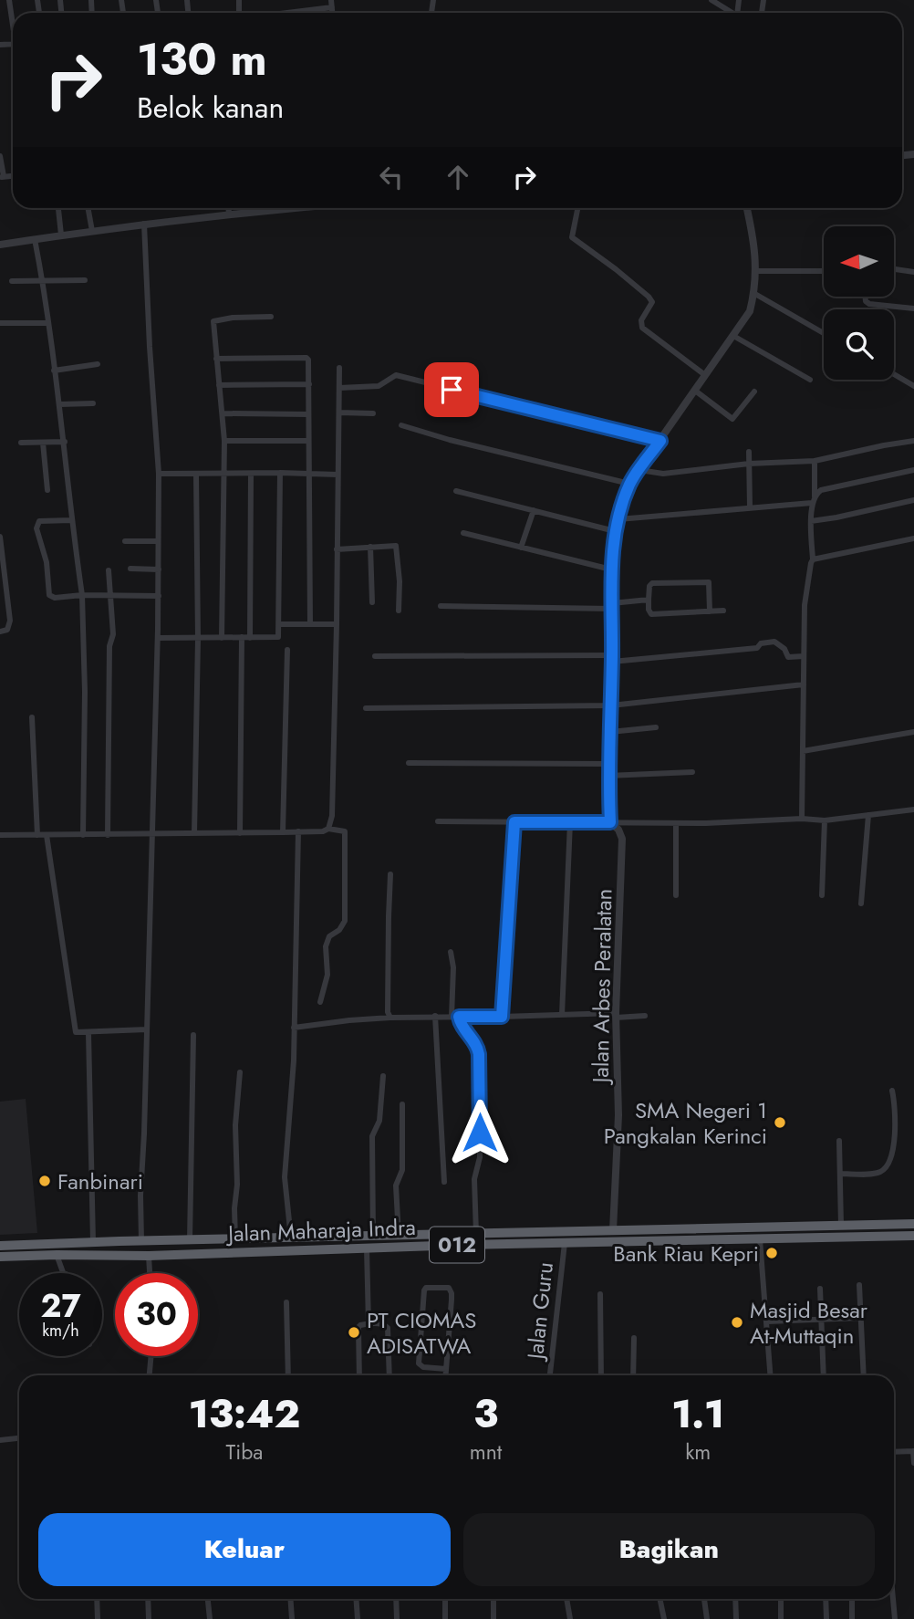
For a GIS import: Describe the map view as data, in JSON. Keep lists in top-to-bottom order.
{
  "streets": {
    "highway": ["Jalan Maharaja Indra", "012"],
    "street": ["Jalan Arbes Peralatan", "Jalan Guru"]
  },
  "crossings": [
    ["Jalan Arbes Peralatan", "Jalan Maharaja Indra"],
    ["Jalan Maharaja Indra", "Jalan Guru"]
  ],
  "places": [
    "SMA Negeri 1 Pangkalan Kerinci",
    "Fanbinari",
    "Bank Riau Kepri",
    "Masjid Besar At-Muttaqin",
    "PT CIOMAS ADISATWA"
  ],
  "north": "left",
  "page": {
    "turn": ["130 m", "Belok kanan"],
    "speed": "27 km/h",
    "limit": "30",
    "eta": [
      "13:42",
      "Tiba",
      "3",
      "mnt",
      "1.1",
      "km"
    ],
    "buttons": ["Keluar", "Bagikan"]
  }
}
